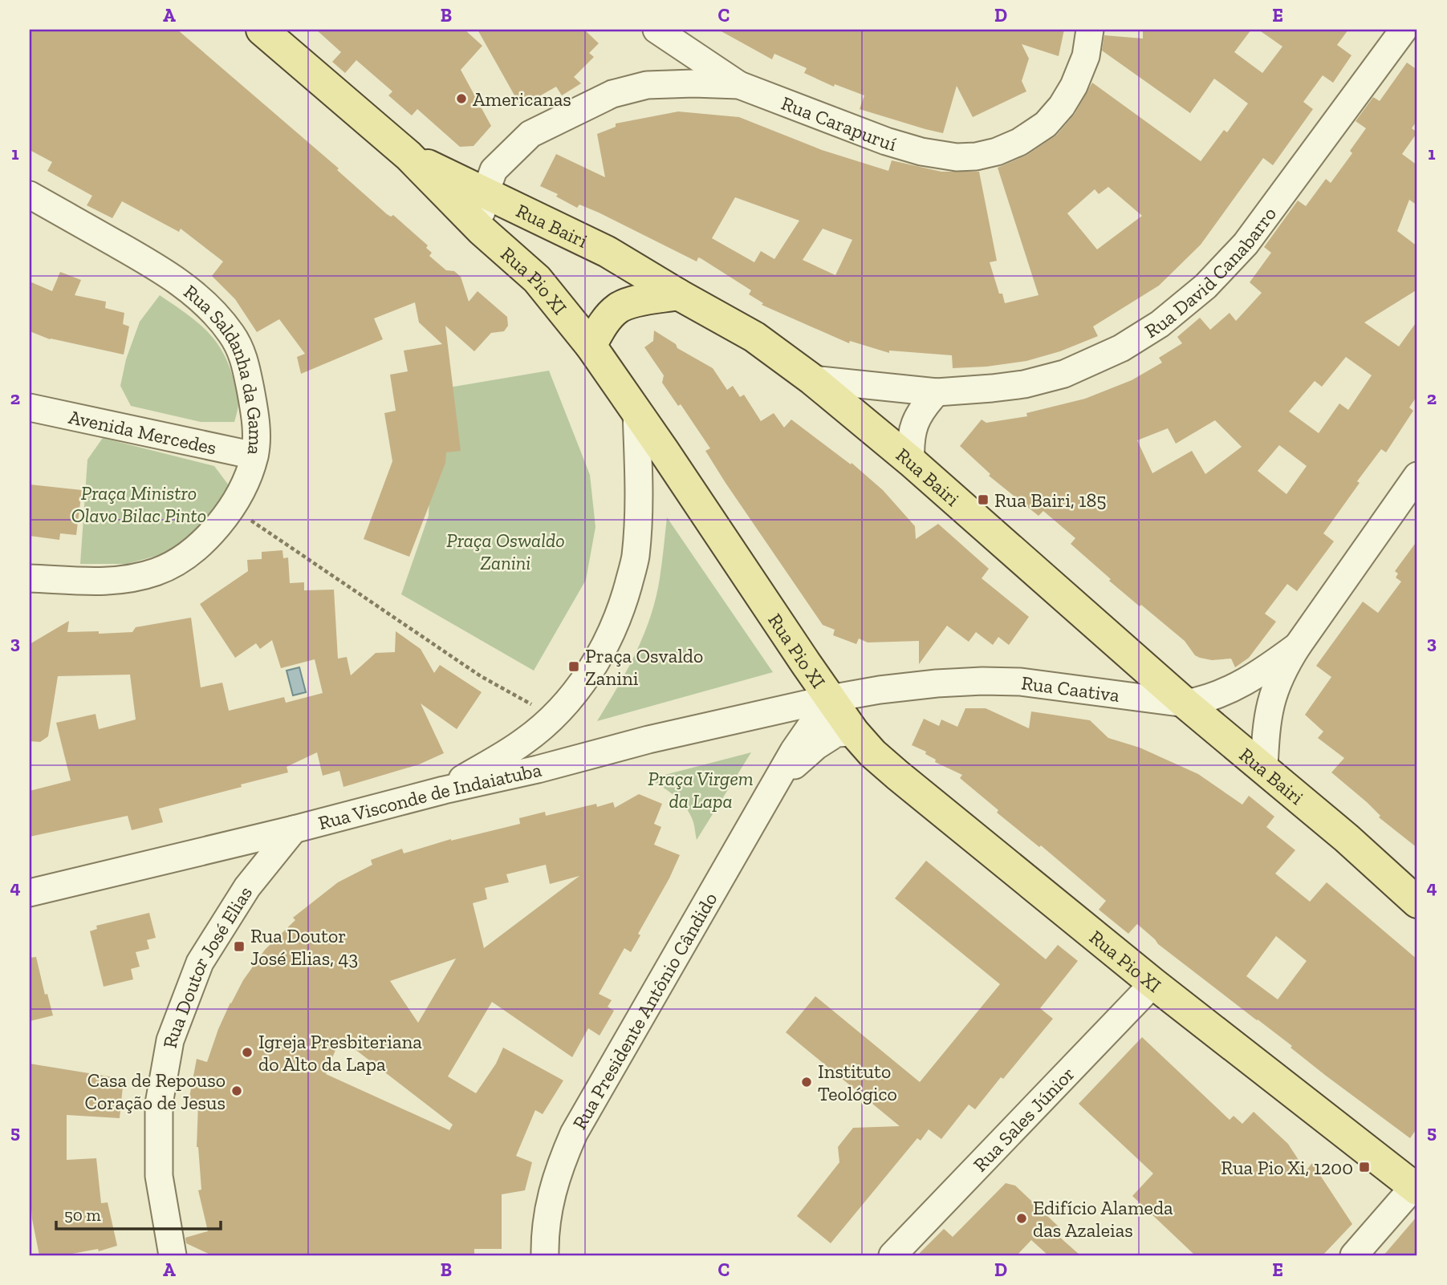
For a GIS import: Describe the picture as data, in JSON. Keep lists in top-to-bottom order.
{
  "streets": {
    "main road": ["Rua Bairi", "Rua Pio XI"],
    "street": [
      "Rua Carapuruí",
      "Rua David Canabarro",
      "Rua Saldanha da Gama",
      "Avenida Mercedes",
      "Rua Caativa",
      "Rua Visconde de Indaiatuba",
      "Rua Doutor José Elias",
      "Rua Presidente Antônio Cândido",
      "Rua Sales Júnior"
    ]
  },
  "crossings": [
    ["Rua Carapuruí", "Rua Bairi"],
    ["Rua Carapuruí", "Rua Pio XI"],
    ["Rua Bairi", "Rua David Canabarro"],
    ["Rua Bairi", "Rua Pio XI"],
    ["Rua Bairi", "Rua Caativa"],
    ["Rua Pio XI", "Rua Caativa"],
    ["Rua Pio XI", "Rua Visconde de Indaiatuba"],
    ["Rua Pio XI", "Rua Presidente Antônio Cândido"],
    ["Rua Pio XI", "Rua Sales Júnior"],
    ["Rua Saldanha da Gama", "Avenida Mercedes"],
    ["Rua Caativa", "Rua Visconde de Indaiatuba"],
    ["Rua Caativa", "Rua Presidente Antônio Cândido"],
    ["Rua Visconde de Indaiatuba", "Rua Doutor José Elias"],
    ["Rua Visconde de Indaiatuba", "Rua Presidente Antônio Cândido"]
  ],
  "parks": ["Praça Ministro Olavo Bilac Pinto", "Praça Oswaldo Zanini", "Praça Virgem da Lapa"],
  "places": {
    "other": [
      "Americanas",
      "Igreja Presbiteriana do Alto da Lapa",
      "Instituto Teológico",
      "Casa de Repouso Coração de Jesus",
      "Edifício Alameda das Azaleias"
    ],
    "transit": [
      "Rua Bairi, 185",
      "Praça Osvaldo Zanini",
      "Rua Doutor José Elias, 43",
      "Rua Pio Xi, 1200"
    ]
  },
  "scale_bar": "50 m",
  "grid": {
    "columns": [
      "A",
      "B",
      "C",
      "D",
      "E"
    ],
    "rows": [
      "1",
      "2",
      "3",
      "4",
      "5"
    ]
  }
}
